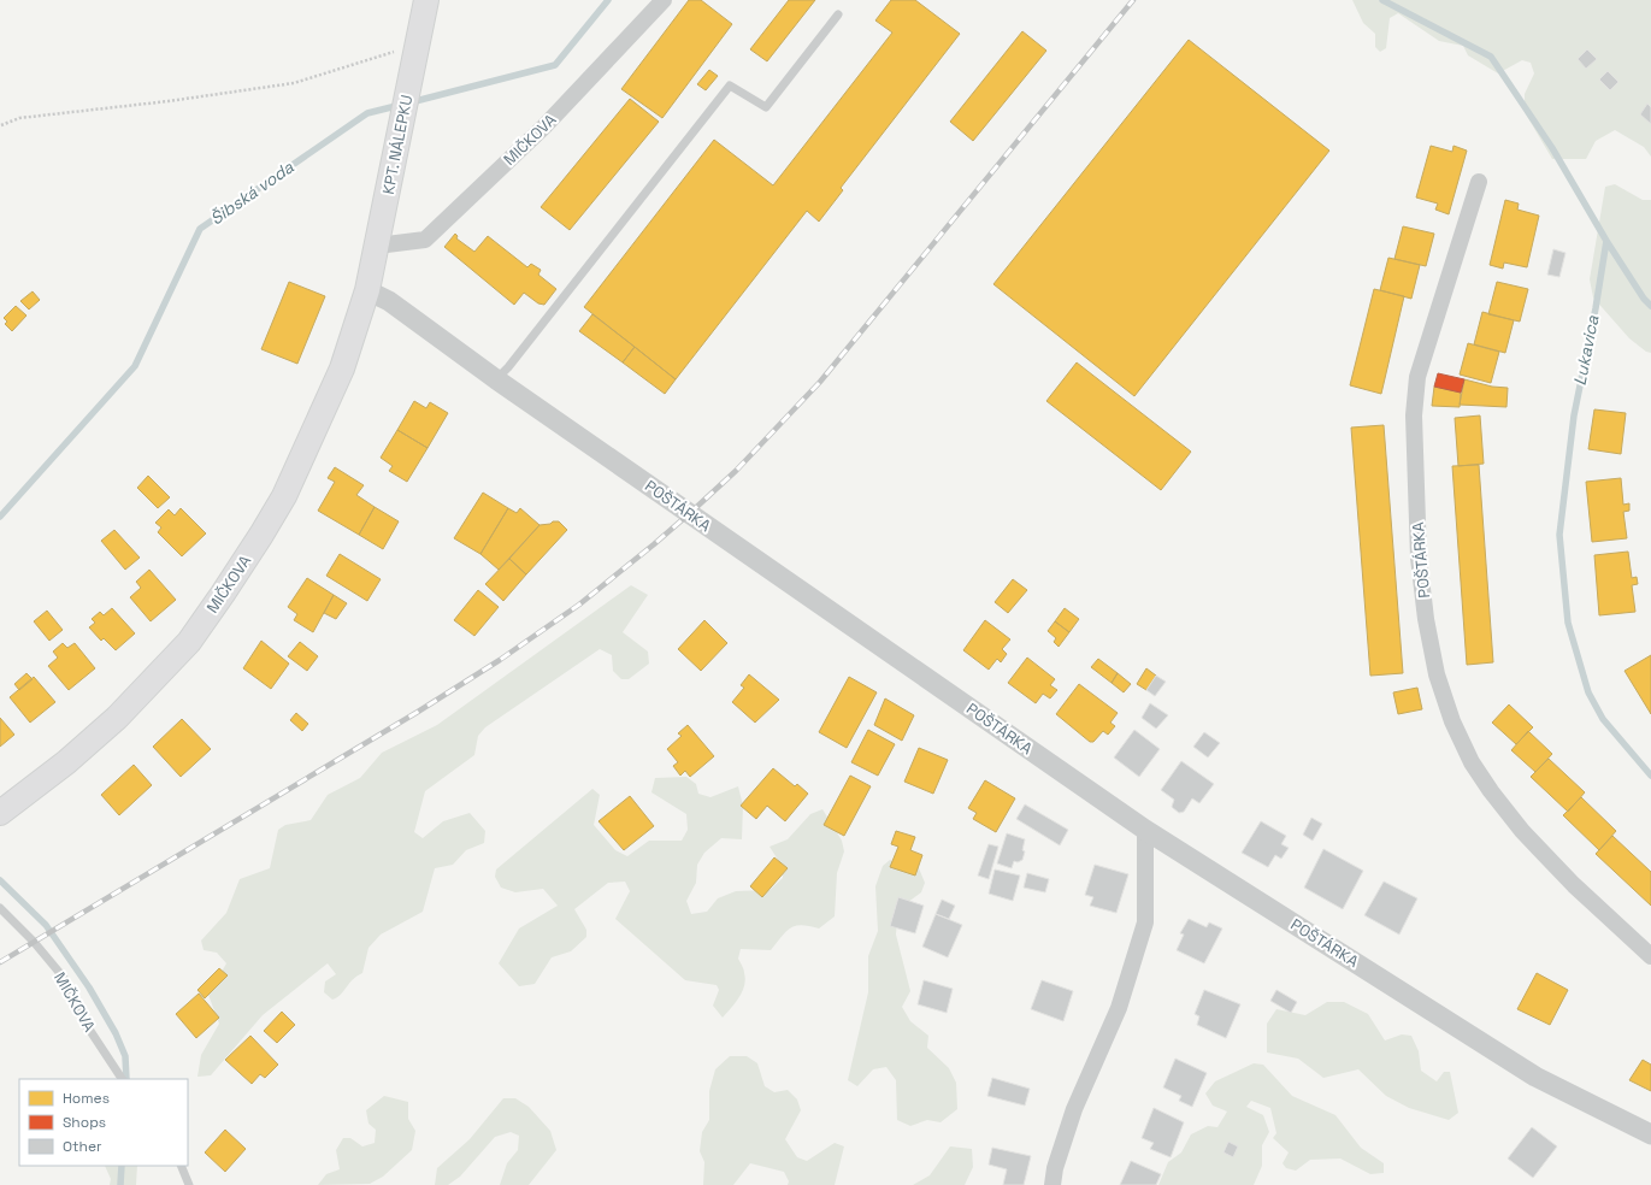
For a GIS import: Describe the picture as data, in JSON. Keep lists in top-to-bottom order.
{
  "streets": {
    "main road": ["MIČKOVA", "KPT. NÁLEPKU"],
    "street": ["POŠTÁRKA"]
  },
  "crossings": [
    ["MIČKOVA", "KPT. NÁLEPKU"],
    ["MIČKOVA", "POŠTÁRKA"],
    ["KPT. NÁLEPKU", "POŠTÁRKA"]
  ],
  "water": ["Šibská voda", "Lukavica"],
  "legend": ["Homes", "Shops", "Other"]
}
